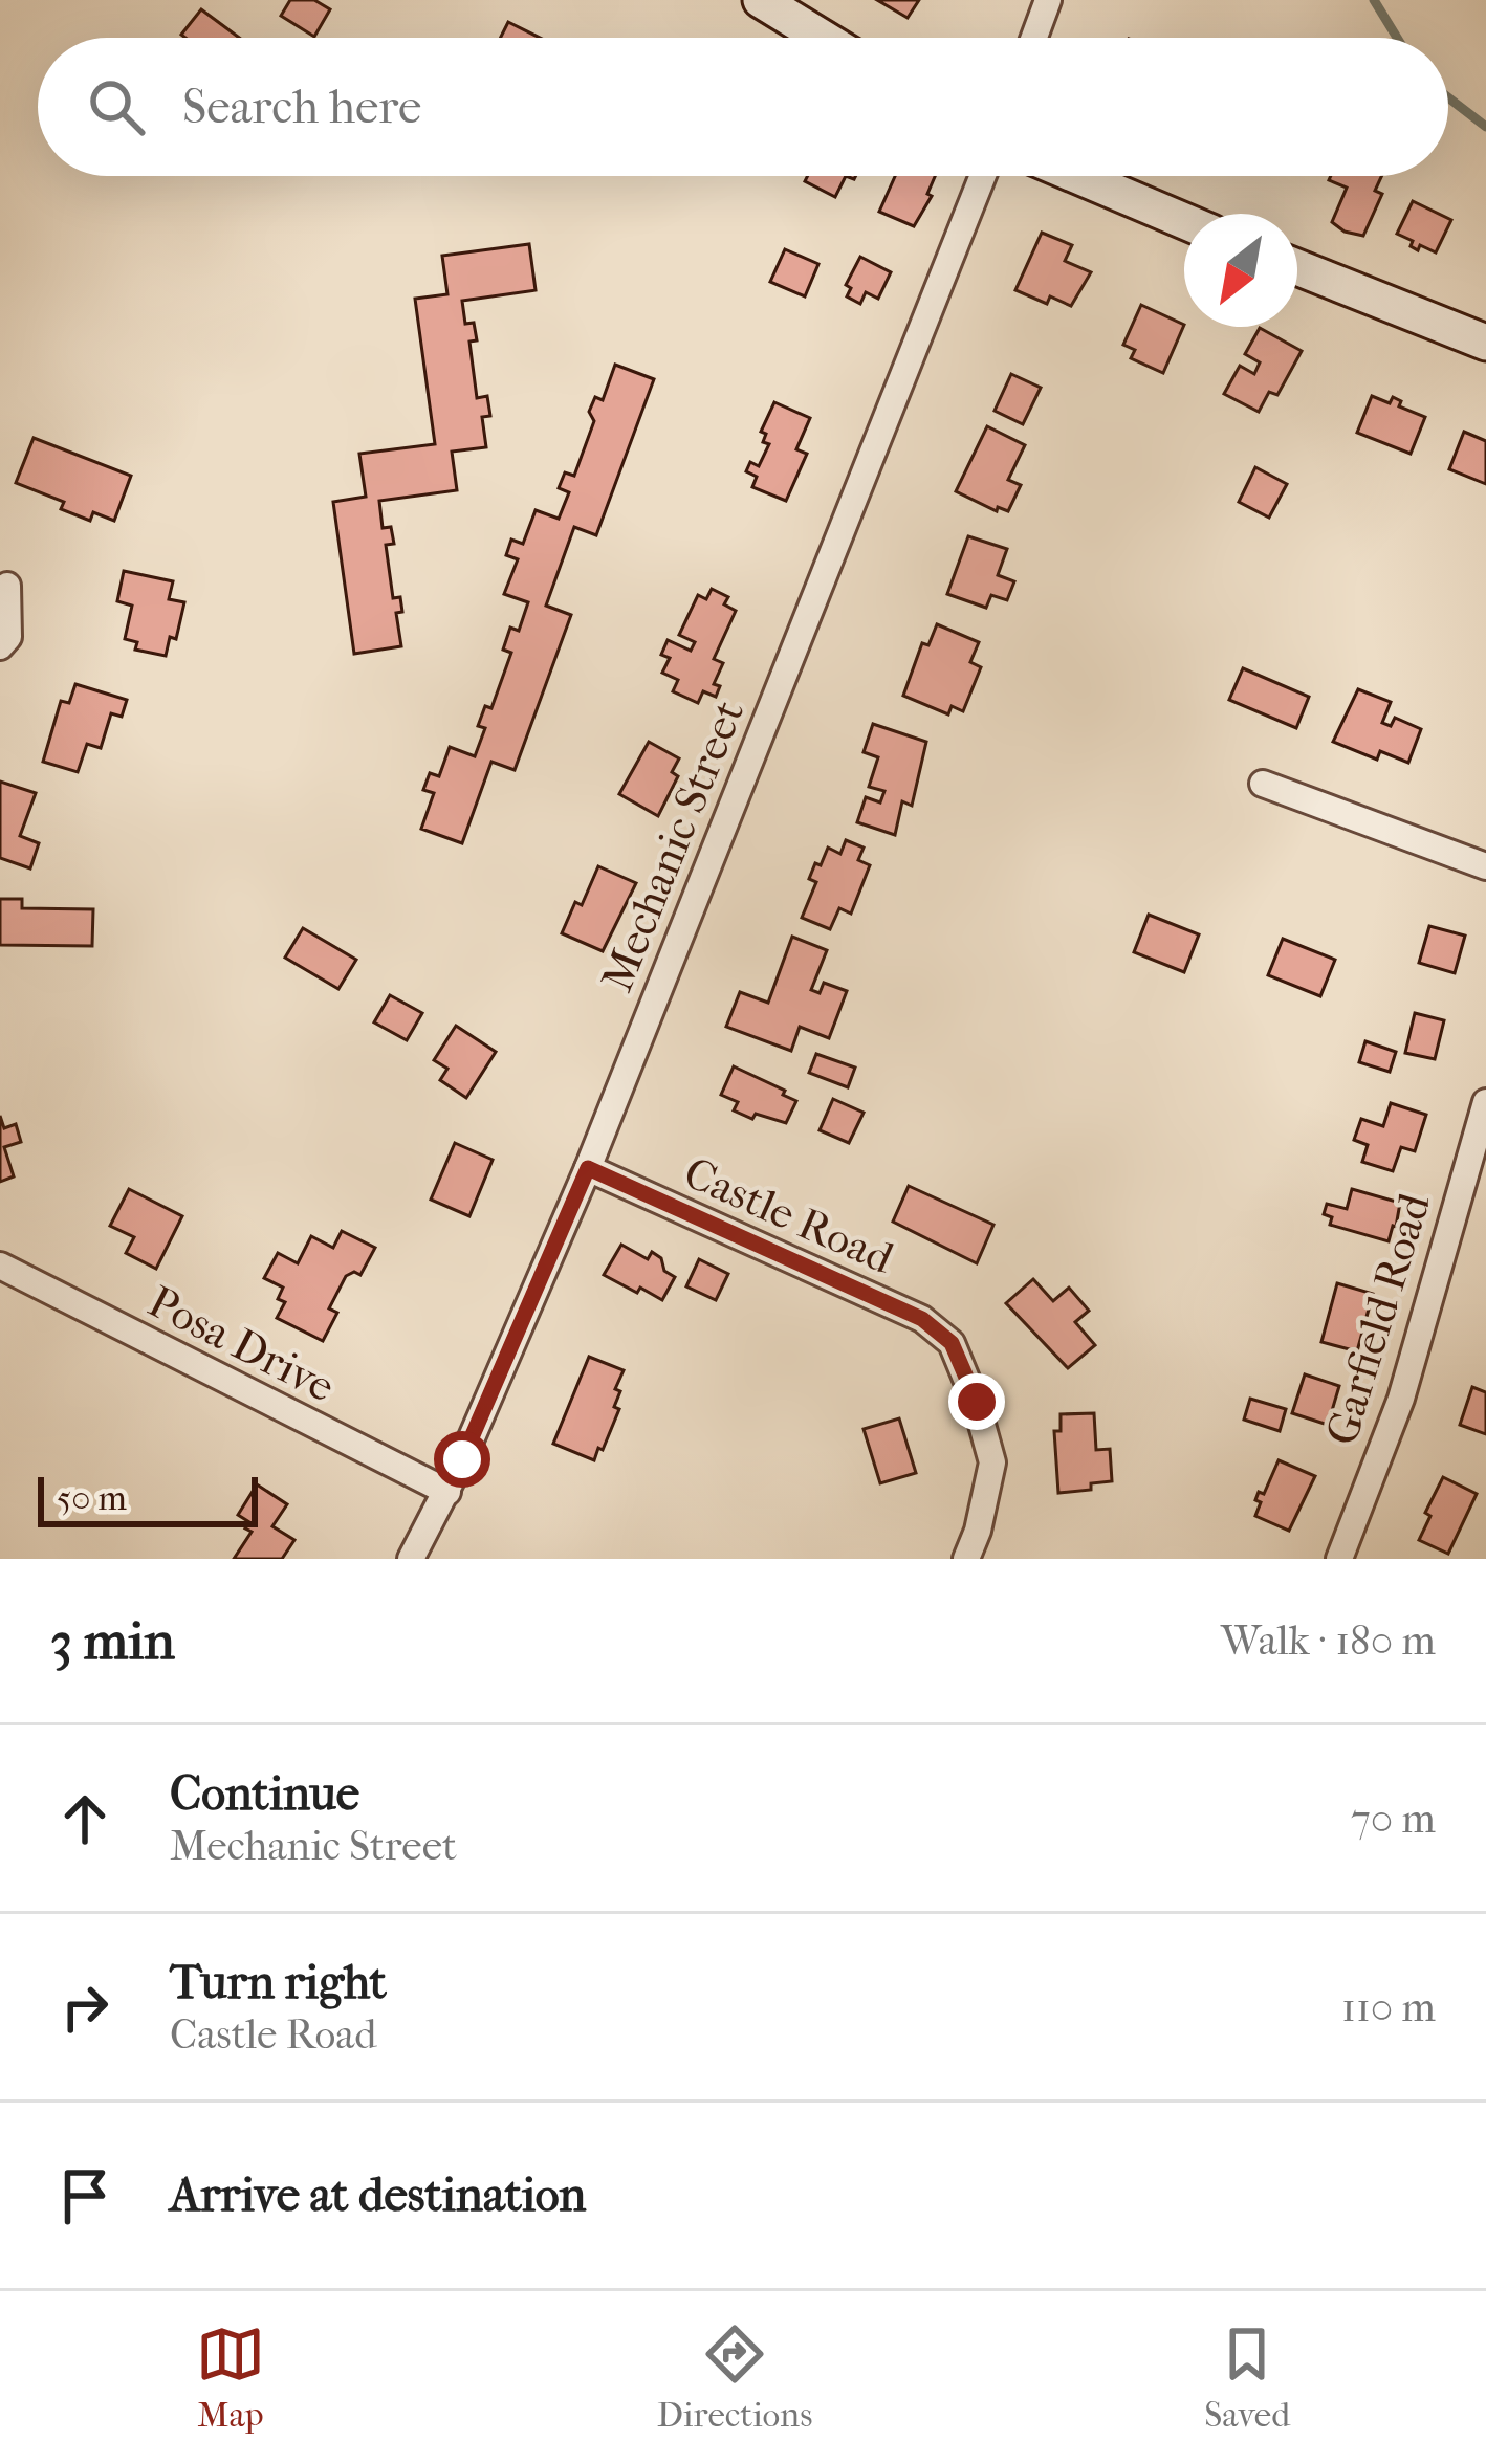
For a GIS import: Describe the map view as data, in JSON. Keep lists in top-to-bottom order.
{
  "streets": {
    "street": [
      "Mechanic Street",
      "Castle Road",
      "Garfield Road",
      "Posa Drive"
    ]
  },
  "crossings": [
    ["Mechanic Street", "Castle Road"],
    ["Mechanic Street", "Posa Drive"]
  ],
  "scale_bar": "50 m",
  "north": "bottom left",
  "page": {
    "search": "Search here",
    "scale": "50 m",
    "heading": ["3 min", "Walk · 180 m"],
    "list": [
      ["Continue", "Mechanic Street", "70 m"],
      ["Turn right", "Castle Road", "110 m"],
      "Arrive at destination"
    ],
    "nav": ["Map", "Directions", "Saved"]
  }
}
